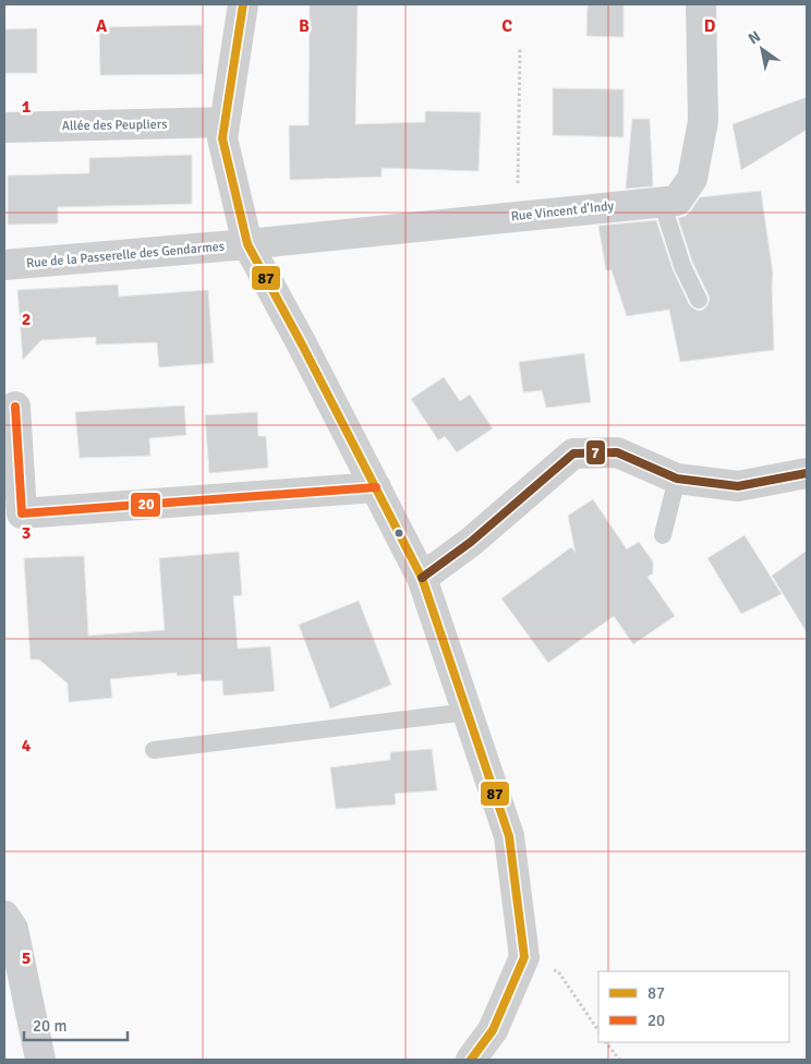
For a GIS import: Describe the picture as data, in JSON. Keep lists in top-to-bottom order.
{
  "streets": {
    "street": ["Allée des Peupliers", "Rue Vincent d'Indy", "Rue de la Passerelle des Gendarmes"]
  },
  "crossings": [
    ["Rue Vincent d'Indy", "Rue de la Passerelle des Gendarmes"]
  ],
  "lines": ["transit line 87", "transit line 20", "transit line 7"],
  "legend": ["87", "20"],
  "scale_bar": "20 m",
  "north": "top left",
  "grid": {
    "columns": [
      "A",
      "B",
      "C",
      "D"
    ],
    "rows": [
      "1",
      "2",
      "3",
      "4",
      "5"
    ]
  }
}
